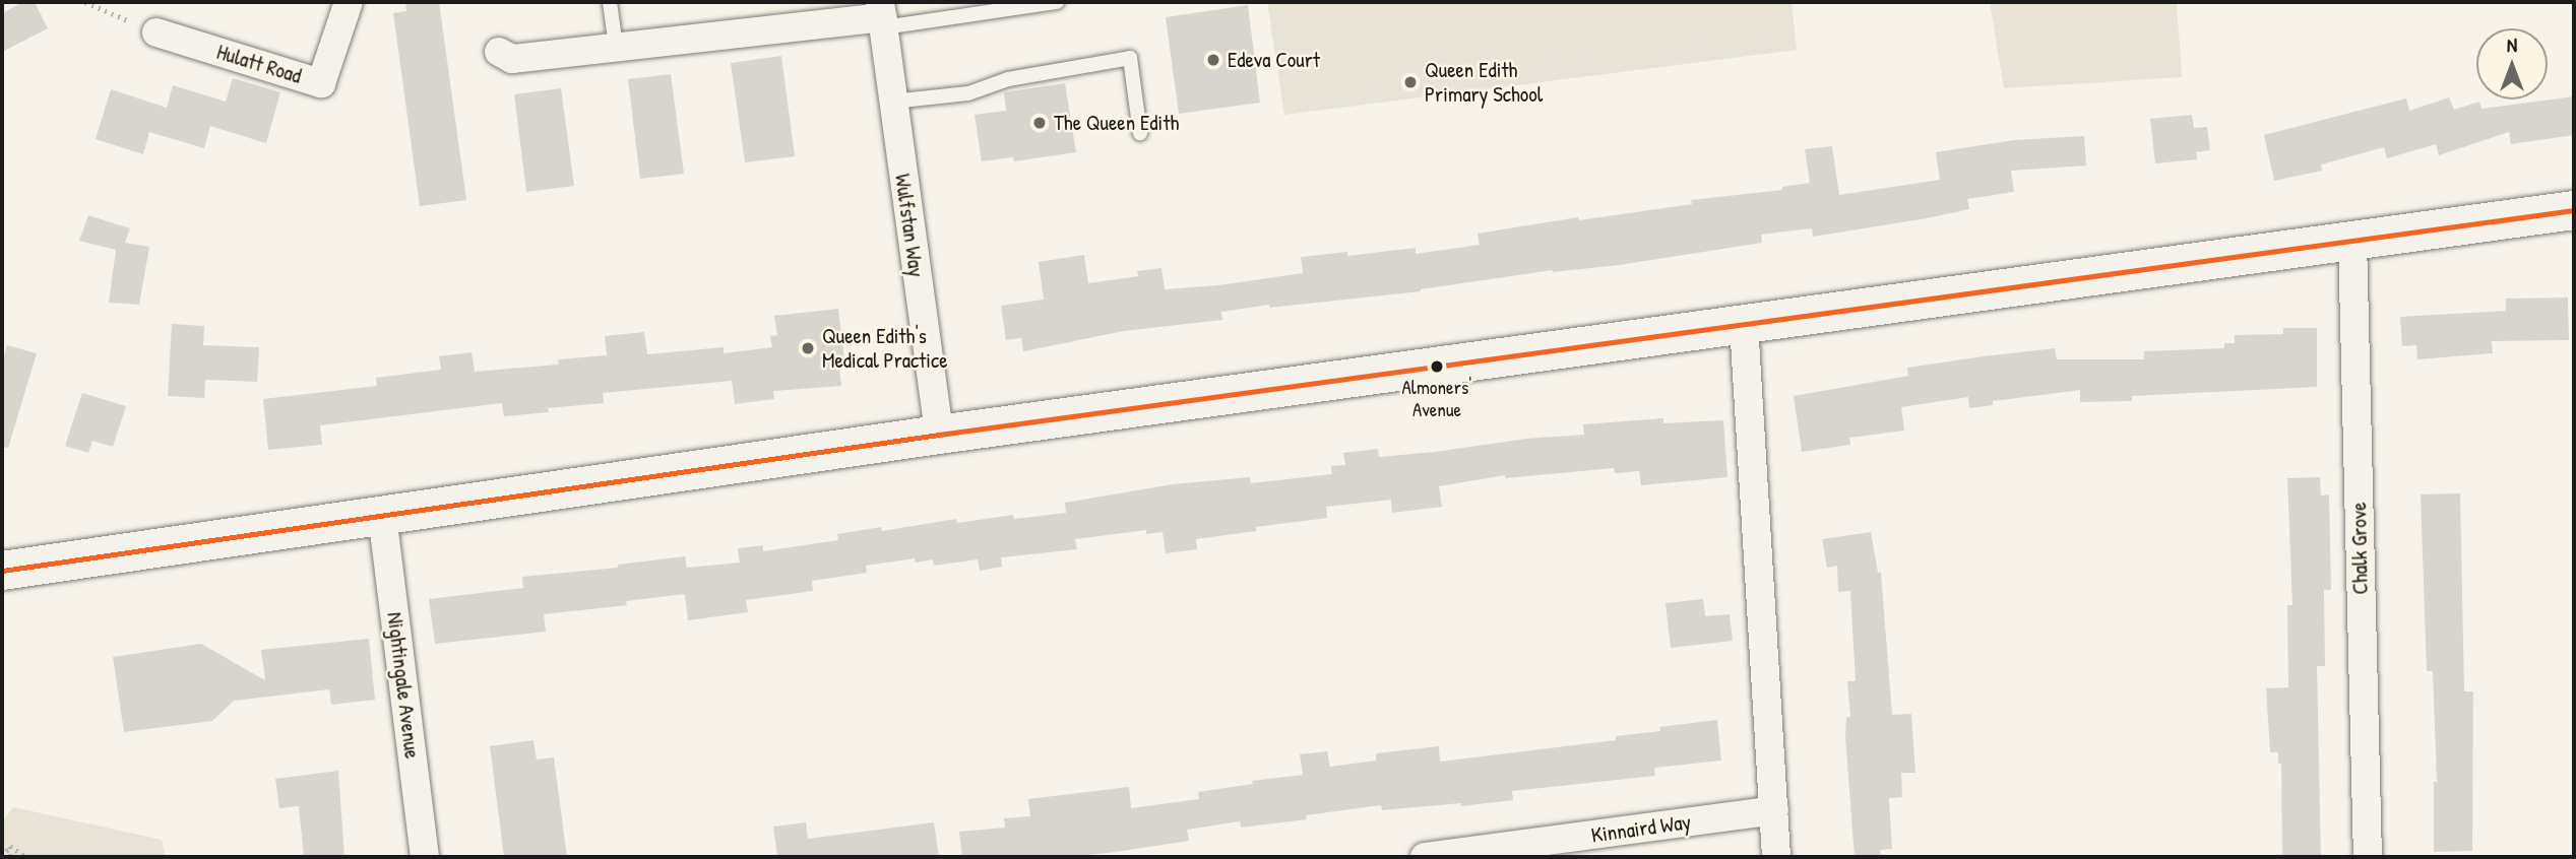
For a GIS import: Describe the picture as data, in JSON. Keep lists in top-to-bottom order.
{
  "streets": {
    "street": [
      "Hulatt Road",
      "Wulfstan Way",
      "Chalk Grove",
      "Nightingale Avenue",
      "Kinnaird Way"
    ]
  },
  "places": [
    "Edeva Court",
    "Queen Edith Primary School",
    "The Queen Edith",
    "Queen Edith's Medical Practice",
    "Almoners' Avenue"
  ],
  "north": "top"
}
